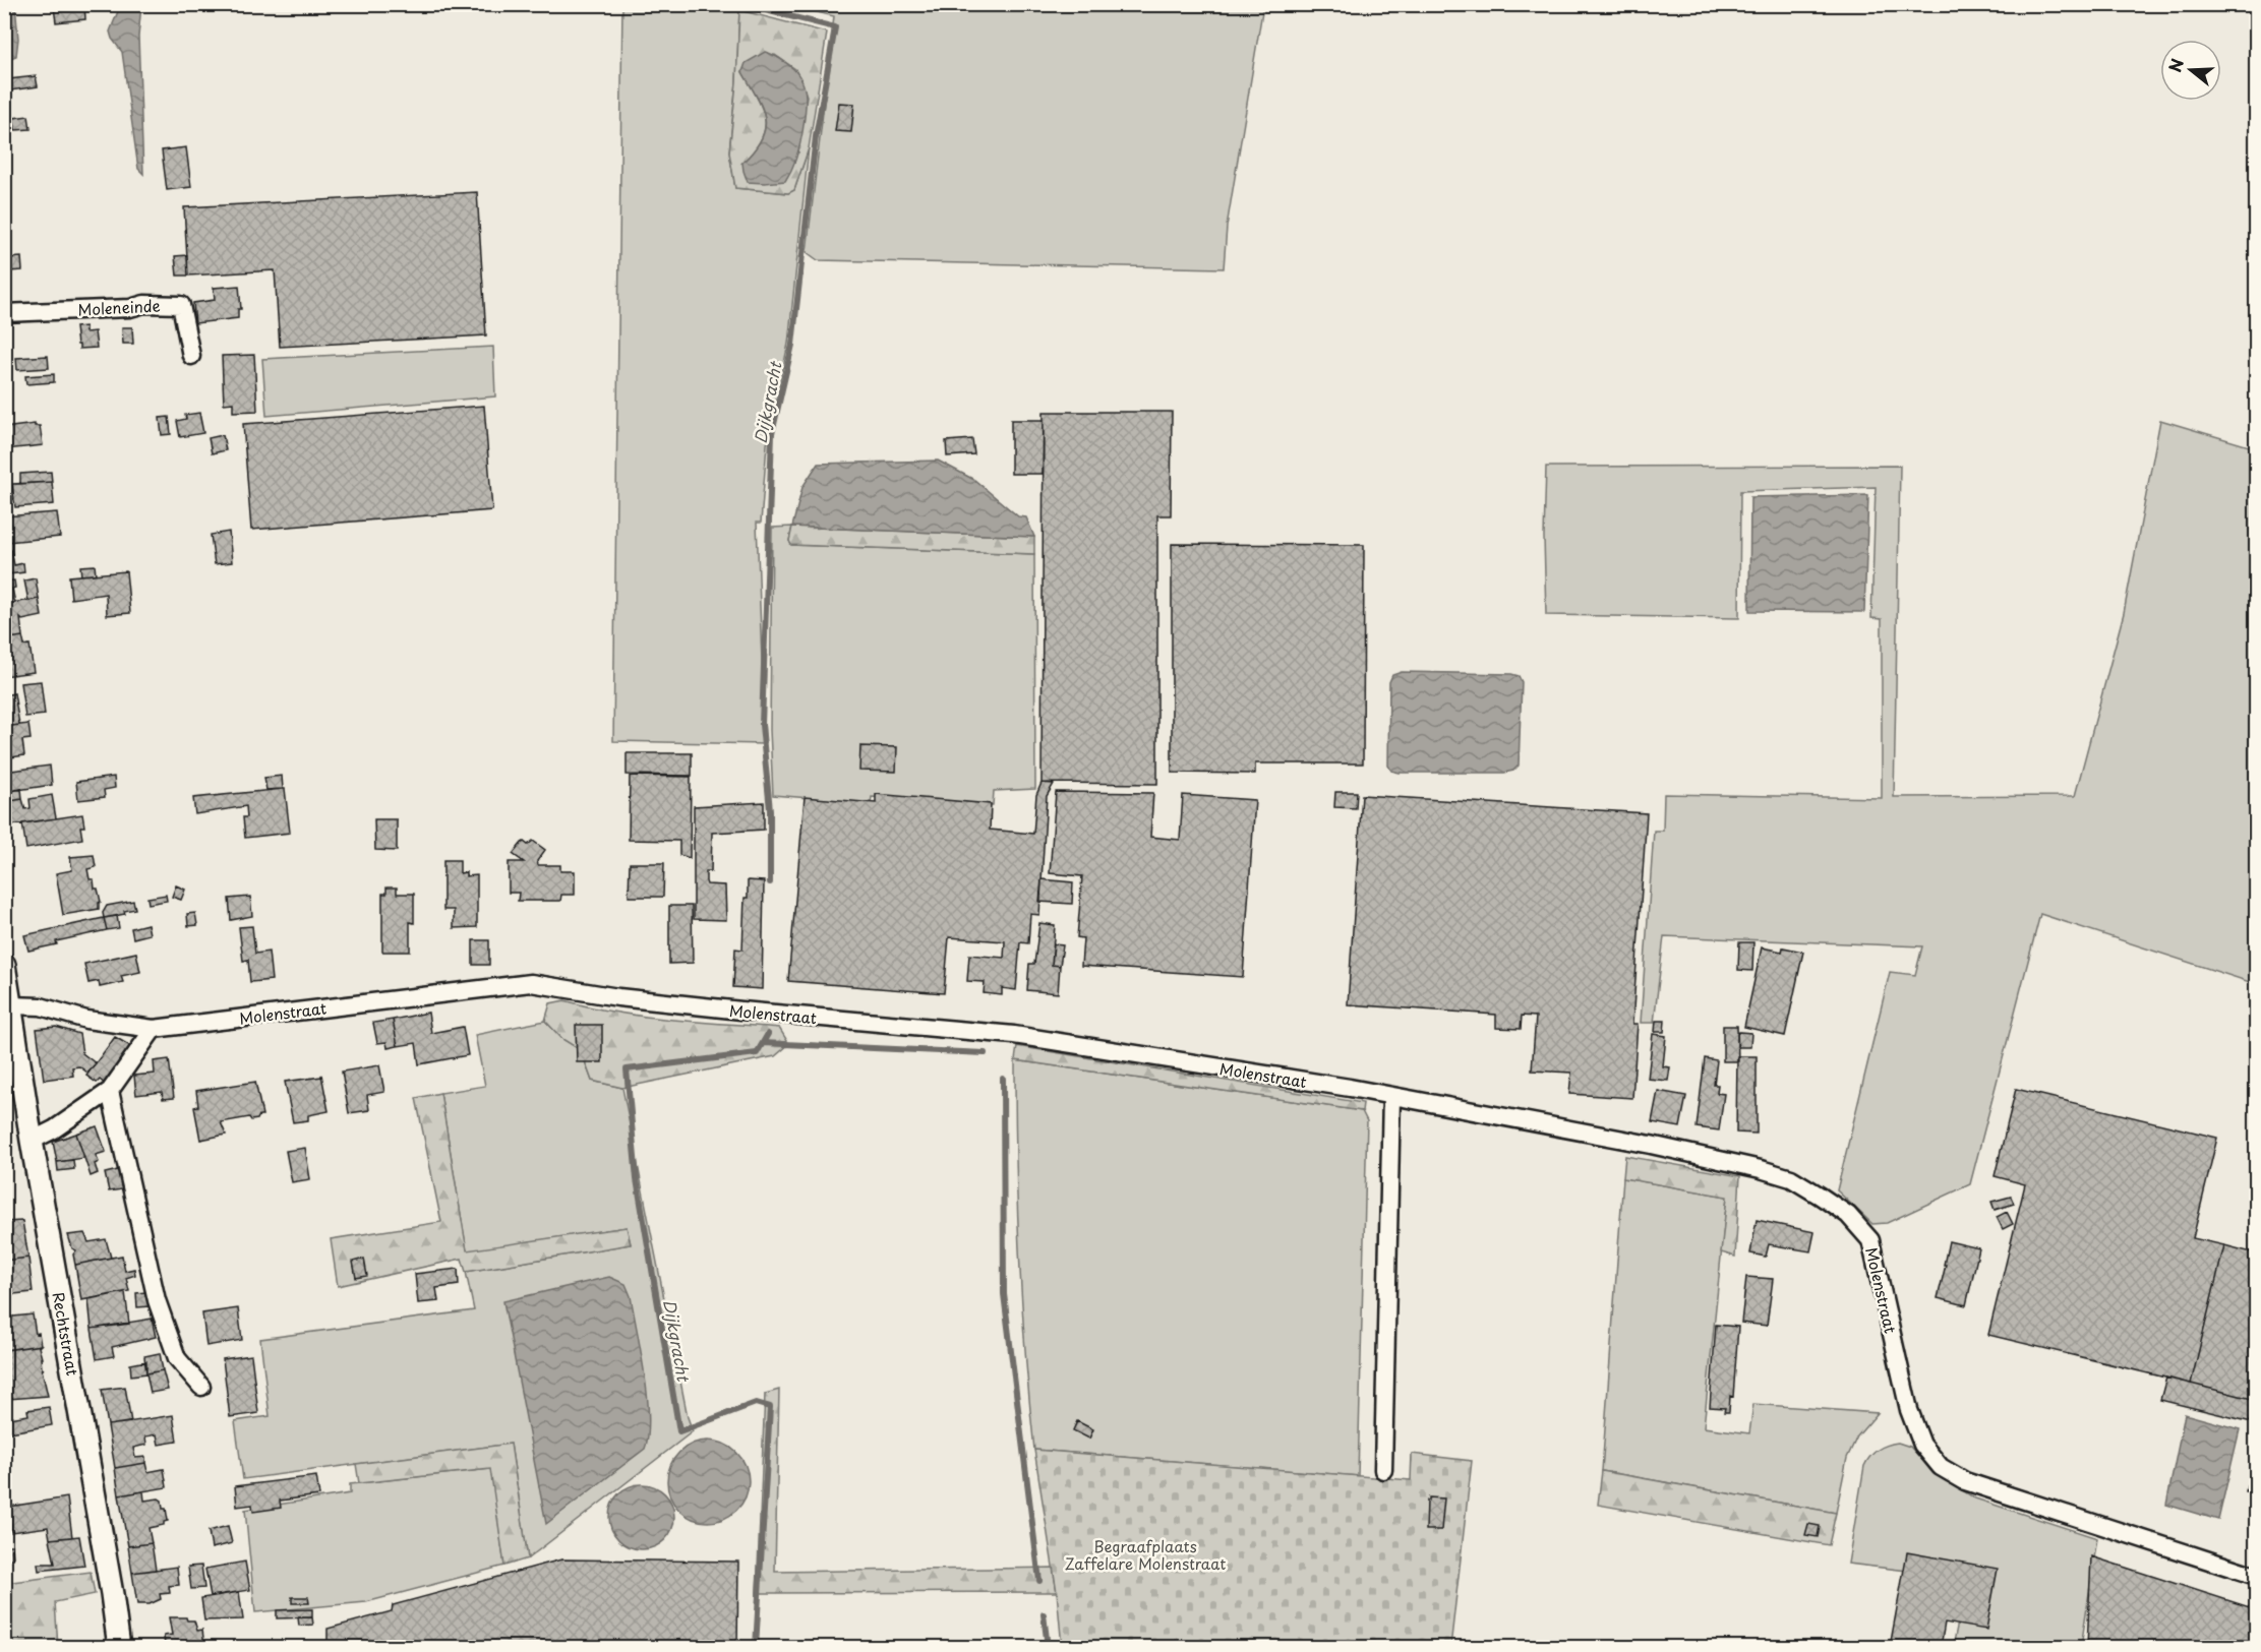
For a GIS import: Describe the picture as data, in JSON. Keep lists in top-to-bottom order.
{
  "streets": {
    "street": ["Moleneinde", "Molenstraat", "Rechtstraat"]
  },
  "crossings": [
    ["Molenstraat", "Rechtstraat"]
  ],
  "water": ["Dijkgracht"],
  "parks": ["Begraafplaats Zaffelare Molenstraat"],
  "north": "left"
}
